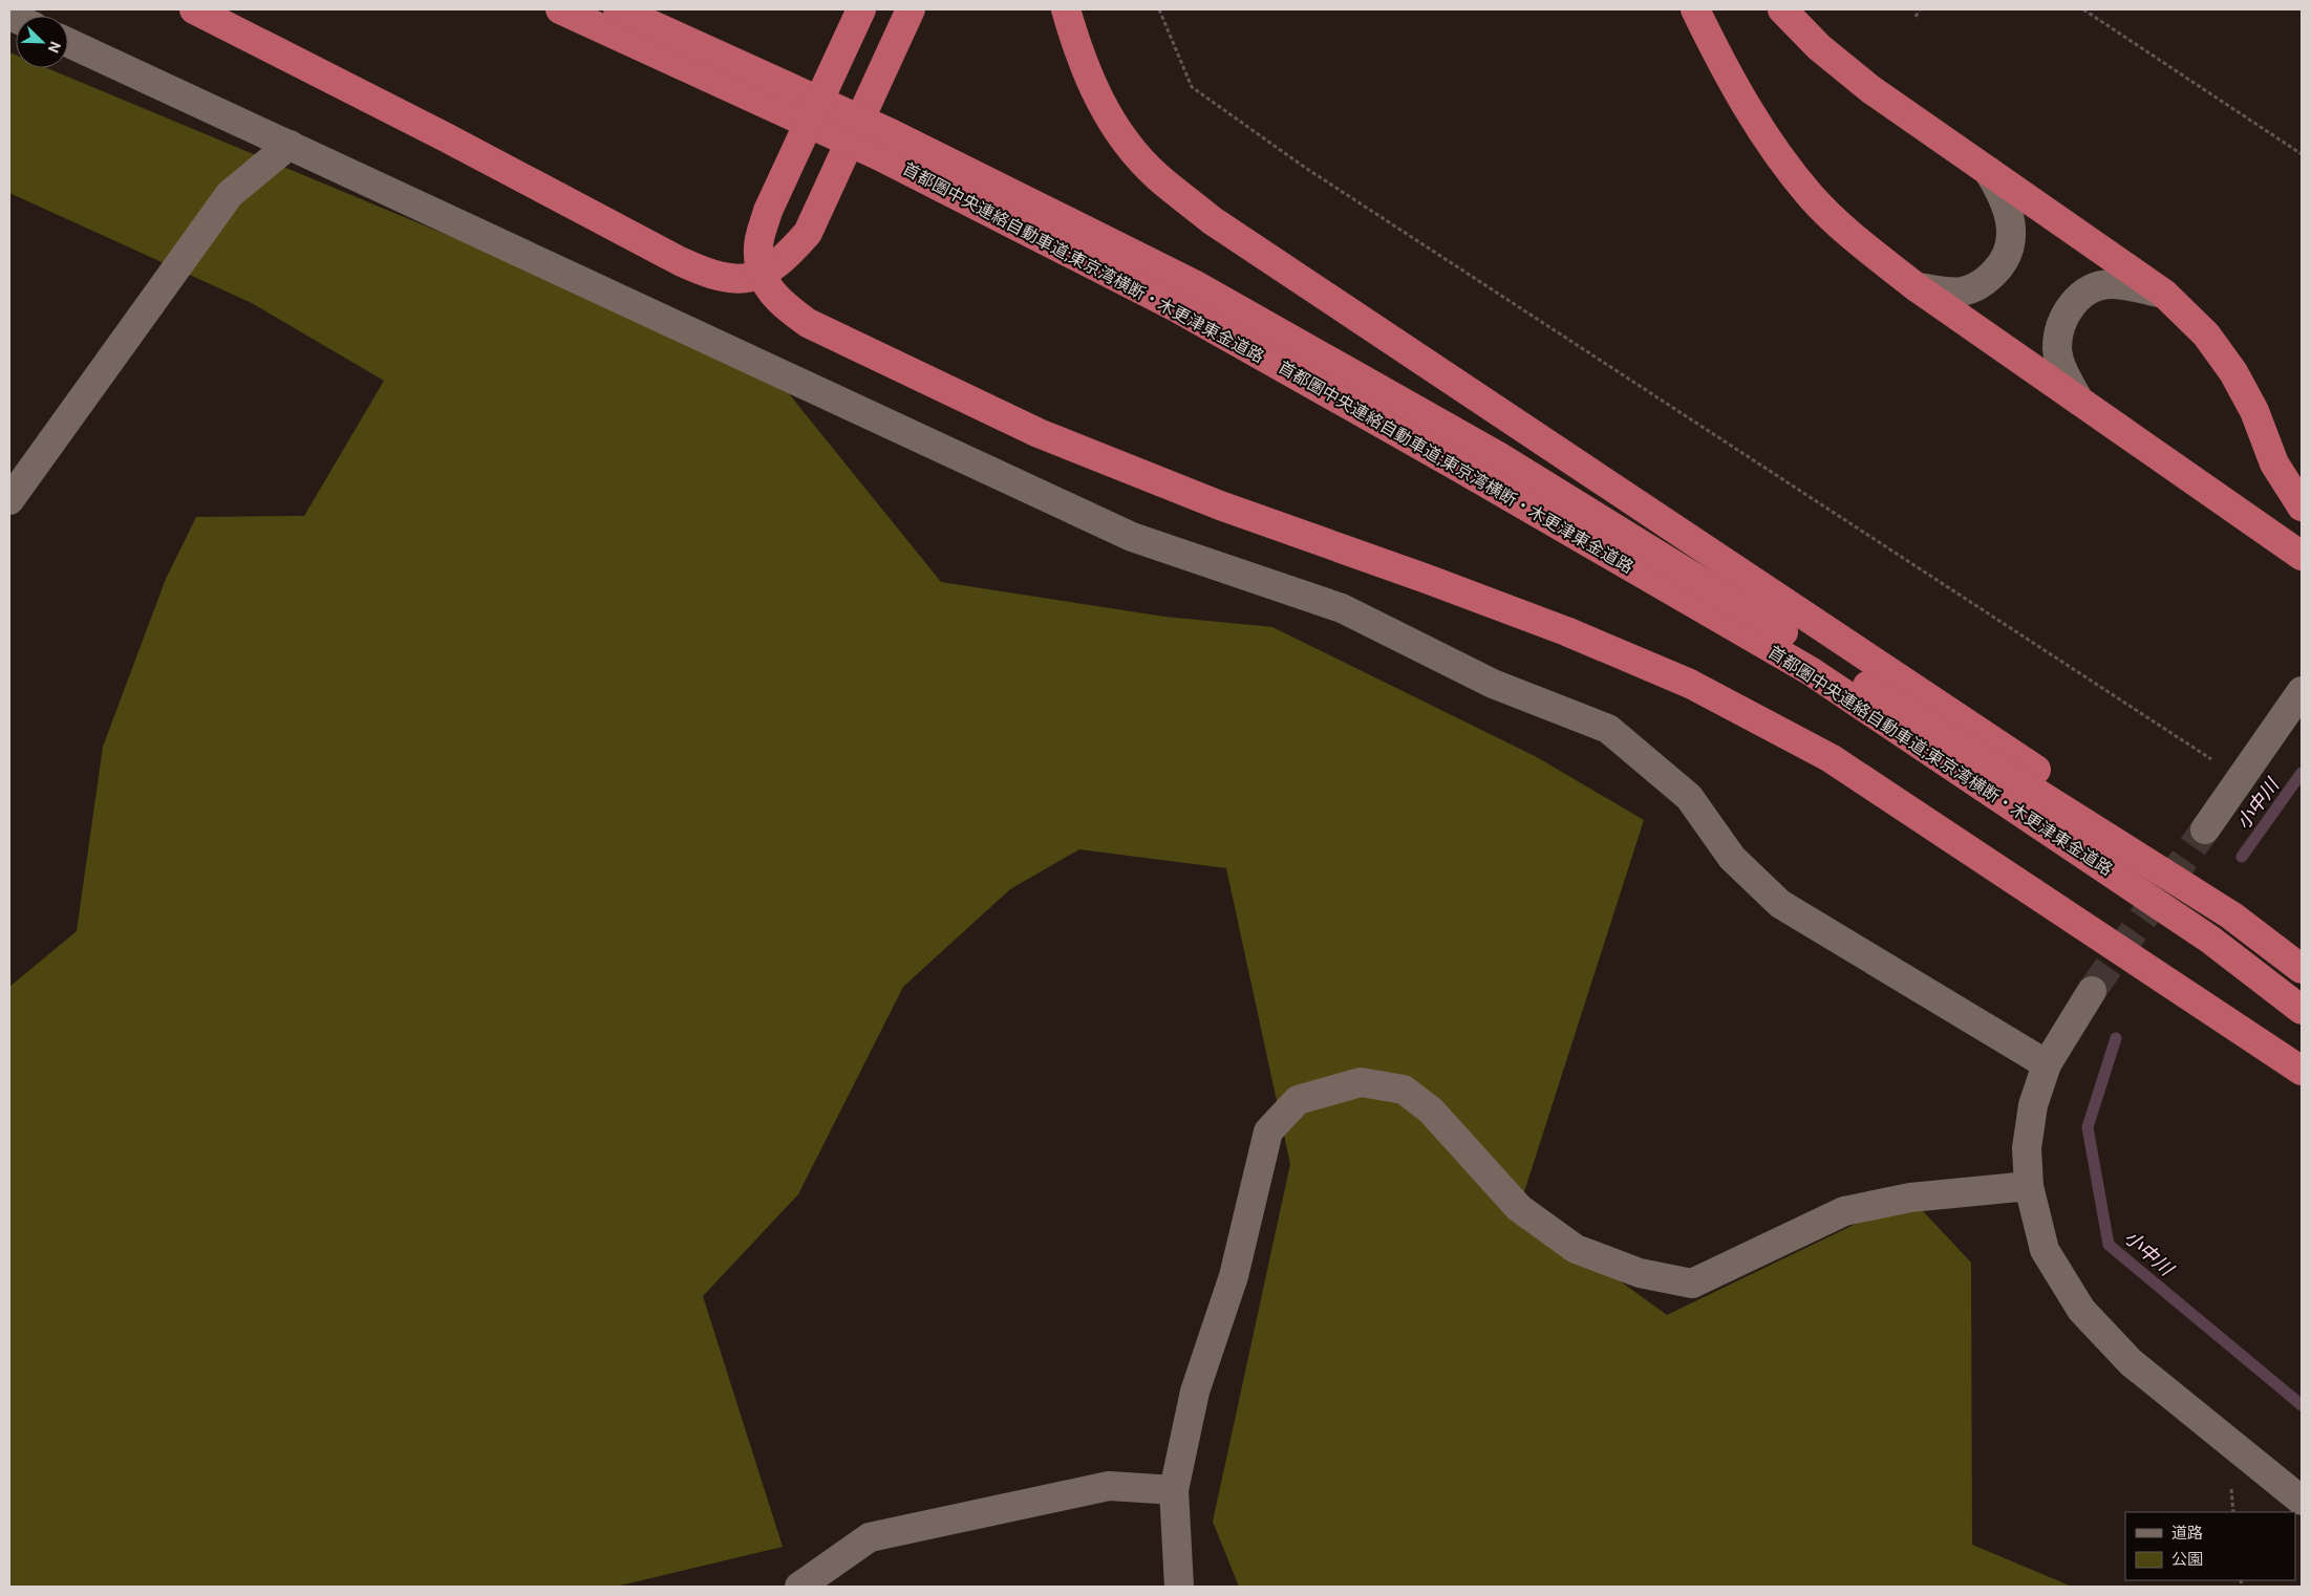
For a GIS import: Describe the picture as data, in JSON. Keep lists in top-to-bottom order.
{
  "streets": {
    "highway": ["首都圏中央連絡自動車道;東京湾横断・木更津東金道路"]
  },
  "water": ["小中川"],
  "legend": ["道路", "公園"],
  "north": "bottom right"
}
